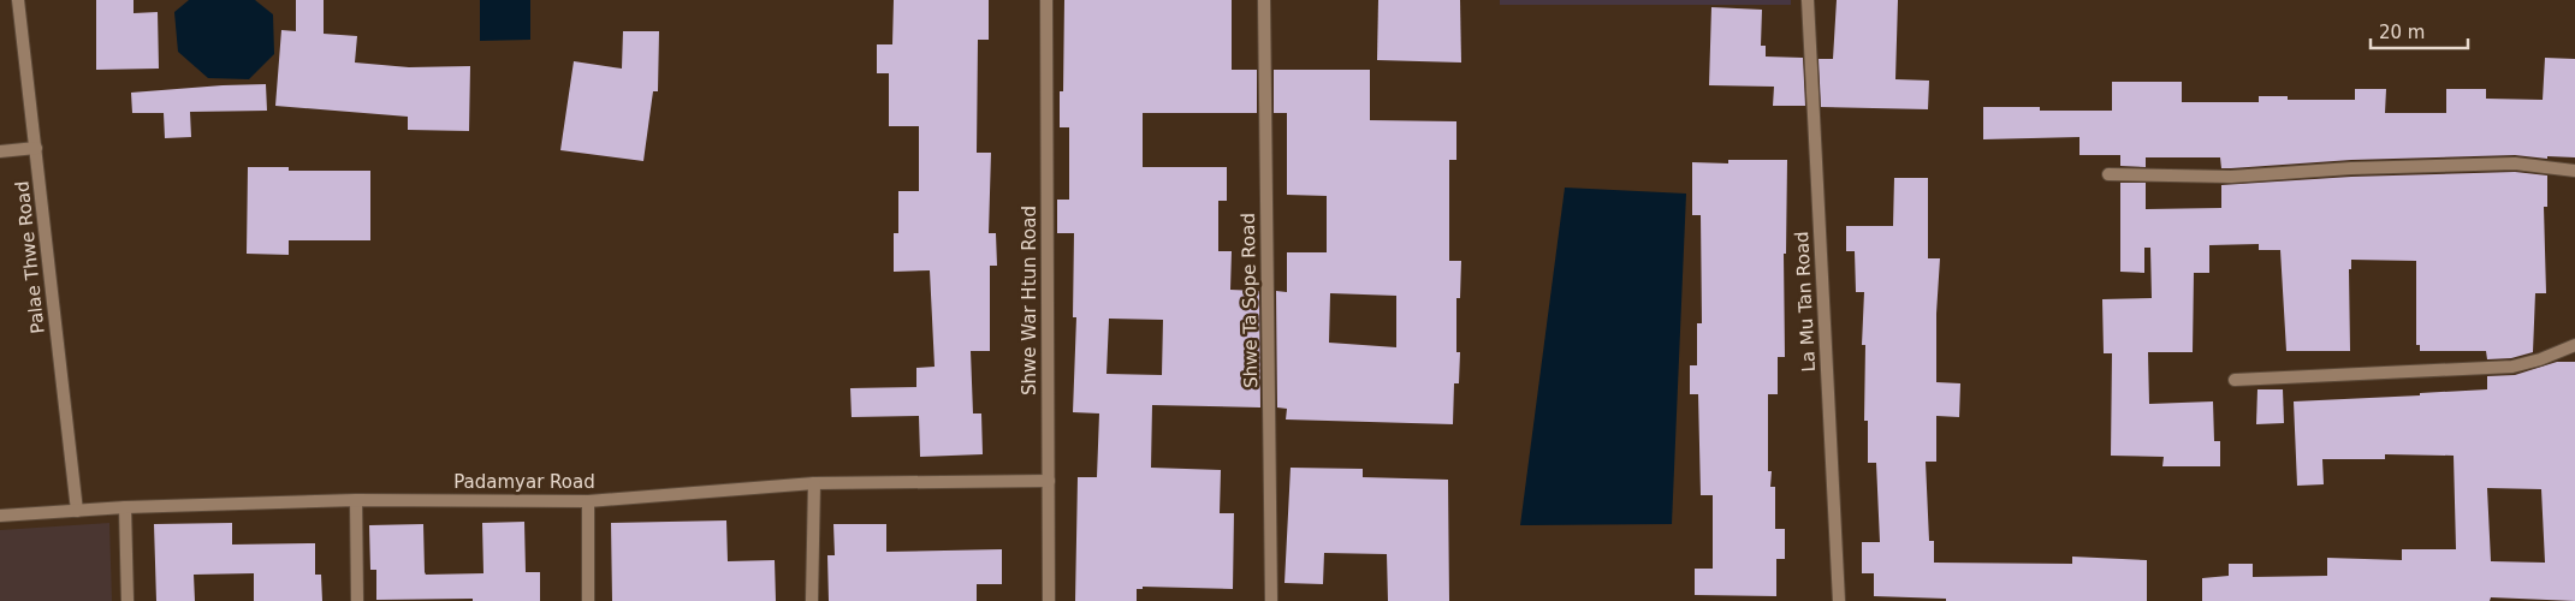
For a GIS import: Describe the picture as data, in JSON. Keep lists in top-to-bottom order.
{
  "streets": {
    "street": [
      "Palae Thwe Road",
      "Shwe War Htun Road",
      "Shwe Ta Sope Road",
      "La Mu Tan Road",
      "Padamyar Road"
    ]
  },
  "crossings": [
    ["Palae Thwe Road", "Padamyar Road"],
    ["Shwe War Htun Road", "Padamyar Road"]
  ],
  "scale_bar": "20 m"
}
